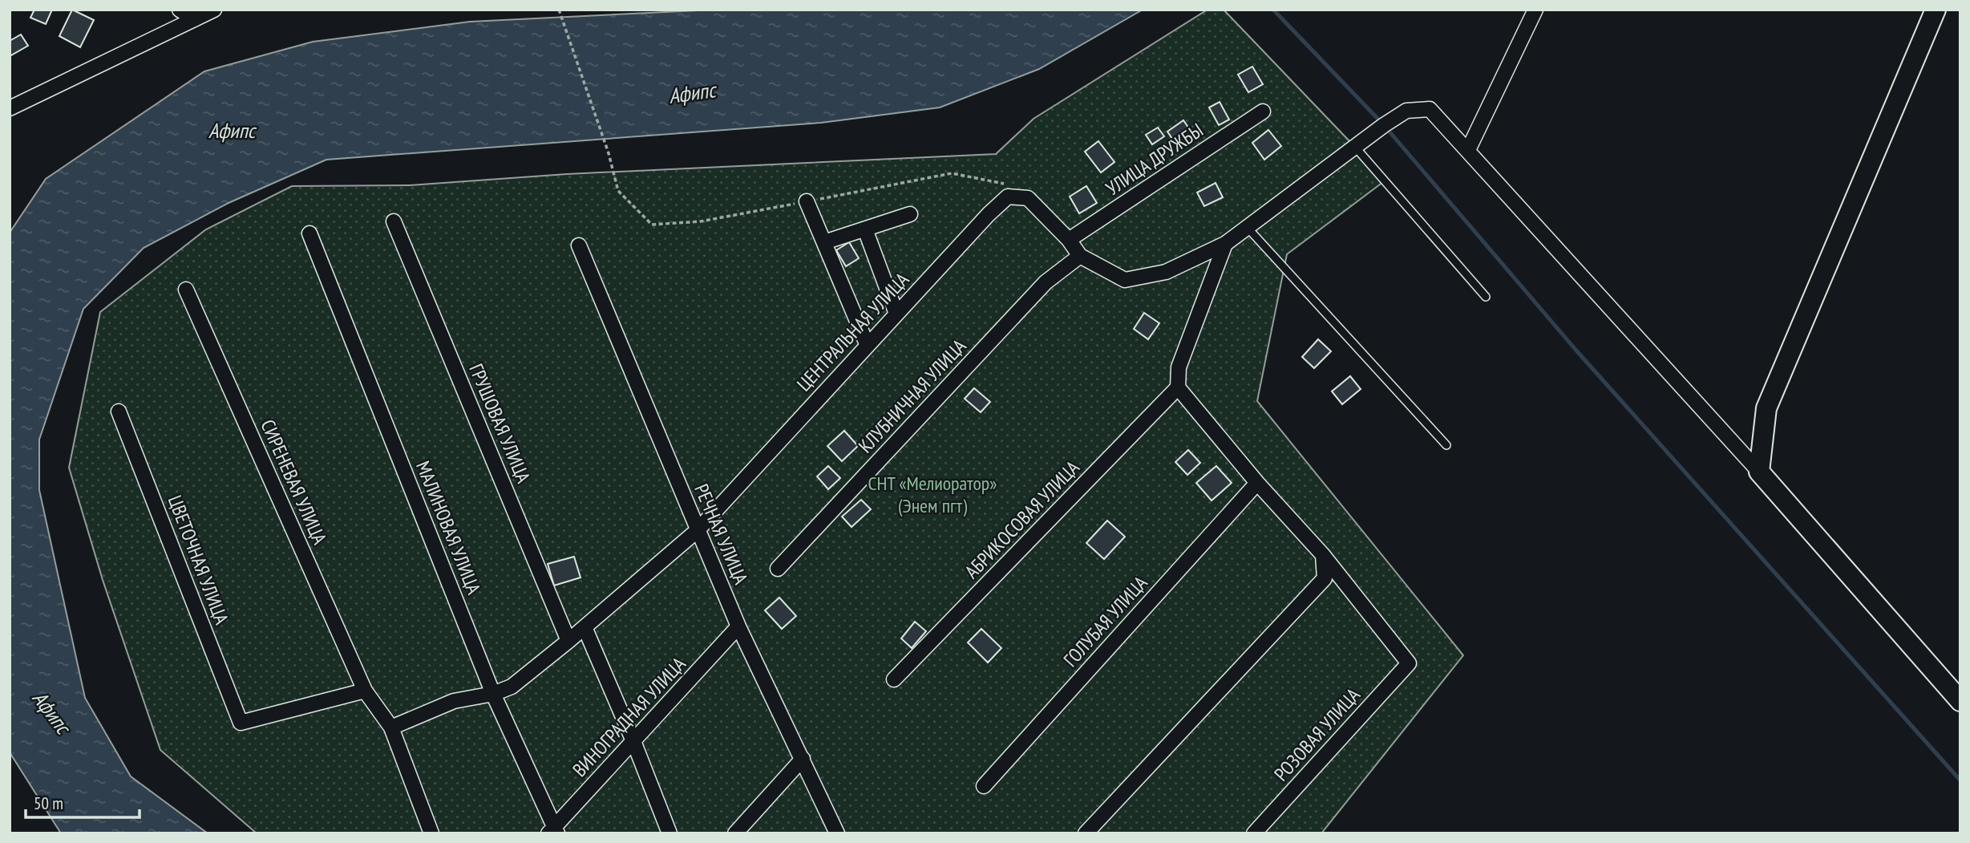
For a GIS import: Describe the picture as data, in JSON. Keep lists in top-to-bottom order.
{
  "streets": {
    "street": [
      "УЛИЦА ДРУЖБЫ",
      "ЦЕНТРАЛЬНАЯ УЛИЦА",
      "КЛУБНИЧНАЯ УЛИЦА",
      "ГРУШОВАЯ УЛИЦА",
      "СИРЕНЕВАЯ УЛИЦА",
      "АБРИКОСОВАЯ УЛИЦА",
      "МАЛИНОВАЯ УЛИЦА",
      "РЕЧНАЯ УЛИЦА",
      "ЦВЕТОЧНАЯ УЛИЦА",
      "ГОЛУБАЯ УЛИЦА",
      "ВИНОГРАДНАЯ УЛИЦА",
      "РОЗОВАЯ УЛИЦА"
    ]
  },
  "crossings": [
    ["УЛИЦА ДРУЖБЫ", "ЦЕНТРАЛЬНАЯ УЛИЦА"],
    ["ЦЕНТРАЛЬНАЯ УЛИЦА", "КЛУБНИЧНАЯ УЛИЦА"],
    ["ЦЕНТРАЛЬНАЯ УЛИЦА", "ГРУШОВАЯ УЛИЦА"],
    ["ЦЕНТРАЛЬНАЯ УЛИЦА", "МАЛИНОВАЯ УЛИЦА"],
    ["ЦЕНТРАЛЬНАЯ УЛИЦА", "РЕЧНАЯ УЛИЦА"],
    ["СИРЕНЕВАЯ УЛИЦА", "ЦВЕТОЧНАЯ УЛИЦА"],
    ["МАЛИНОВАЯ УЛИЦА", "ВИНОГРАДНАЯ УЛИЦА"],
    ["РЕЧНАЯ УЛИЦА", "ВИНОГРАДНАЯ УЛИЦА"]
  ],
  "water": ["Афипс"],
  "parks": ["СНТ «Мелиоратор» (Энем пгт)"],
  "scale_bar": "50 m"
}
